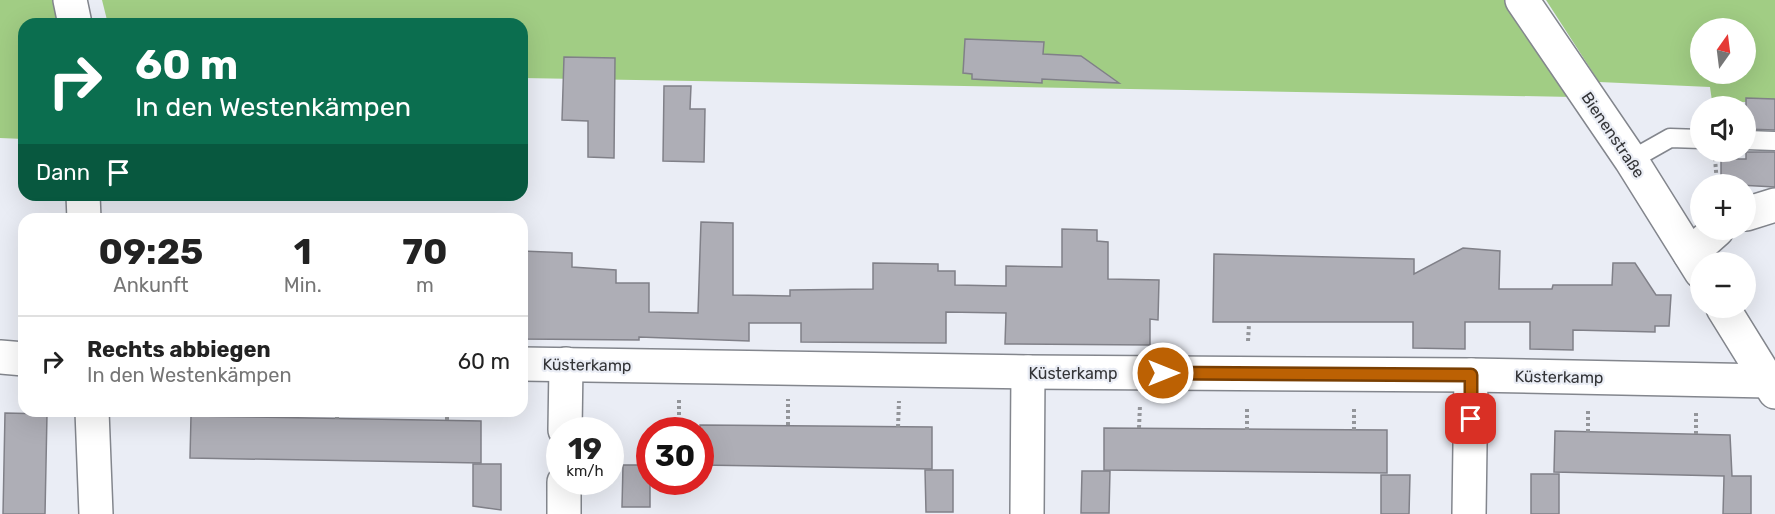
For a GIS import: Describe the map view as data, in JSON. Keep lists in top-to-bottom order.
{
  "streets": {
    "street": ["Bienenstraße", "Küsterkamp"]
  },
  "north": "top",
  "page": {
    "map_buttons": ["+", "−"],
    "turn": ["60 m", "In den Westenkämpen"],
    "then": "Dann",
    "eta": [
      "09:25",
      "Ankunft",
      "1",
      "Min.",
      "70",
      "m"
    ],
    "list": [
      {
        "name": "Rechts abbiegen",
        "note": "In den Westenkämpen",
        "value": "60 m"
      }
    ],
    "speed": "19 km/h",
    "limit": "30"
  }
}
